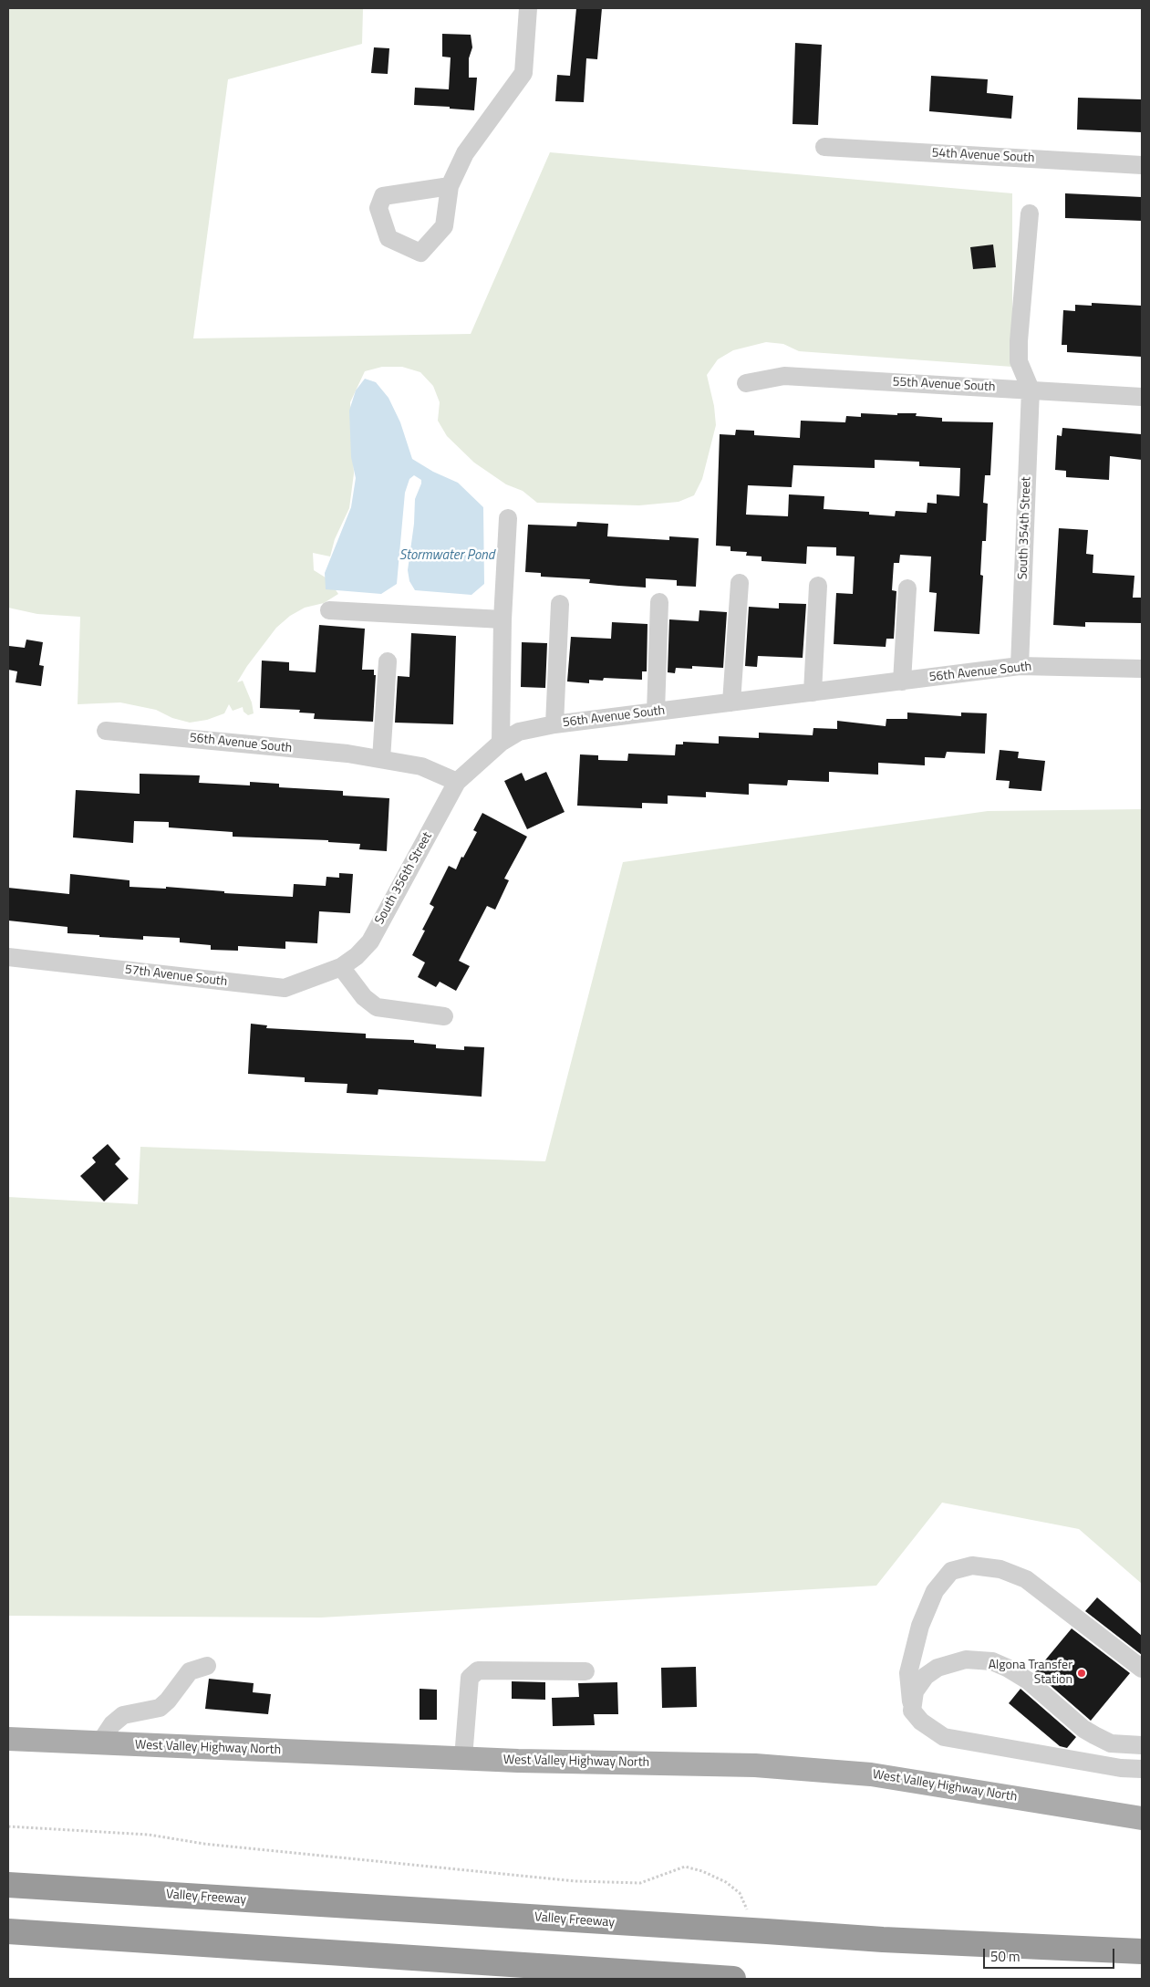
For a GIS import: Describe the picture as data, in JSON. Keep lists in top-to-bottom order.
{
  "streets": {
    "highway": ["Valley Freeway"],
    "main road": ["West Valley Highway North"],
    "street": [
      "54th Avenue South",
      "55th Avenue South",
      "South 354th Street",
      "56th Avenue South",
      "South 356th Street",
      "57th Avenue South"
    ]
  },
  "crossings": [
    ["55th Avenue South", "South 354th Street"],
    ["South 354th Street", "56th Avenue South"],
    ["56th Avenue South", "South 356th Street"],
    ["South 356th Street", "57th Avenue South"]
  ],
  "water": ["Stormwater Pond"],
  "places": ["Algona Transfer Station"],
  "scale_bar": "50 m"
}
